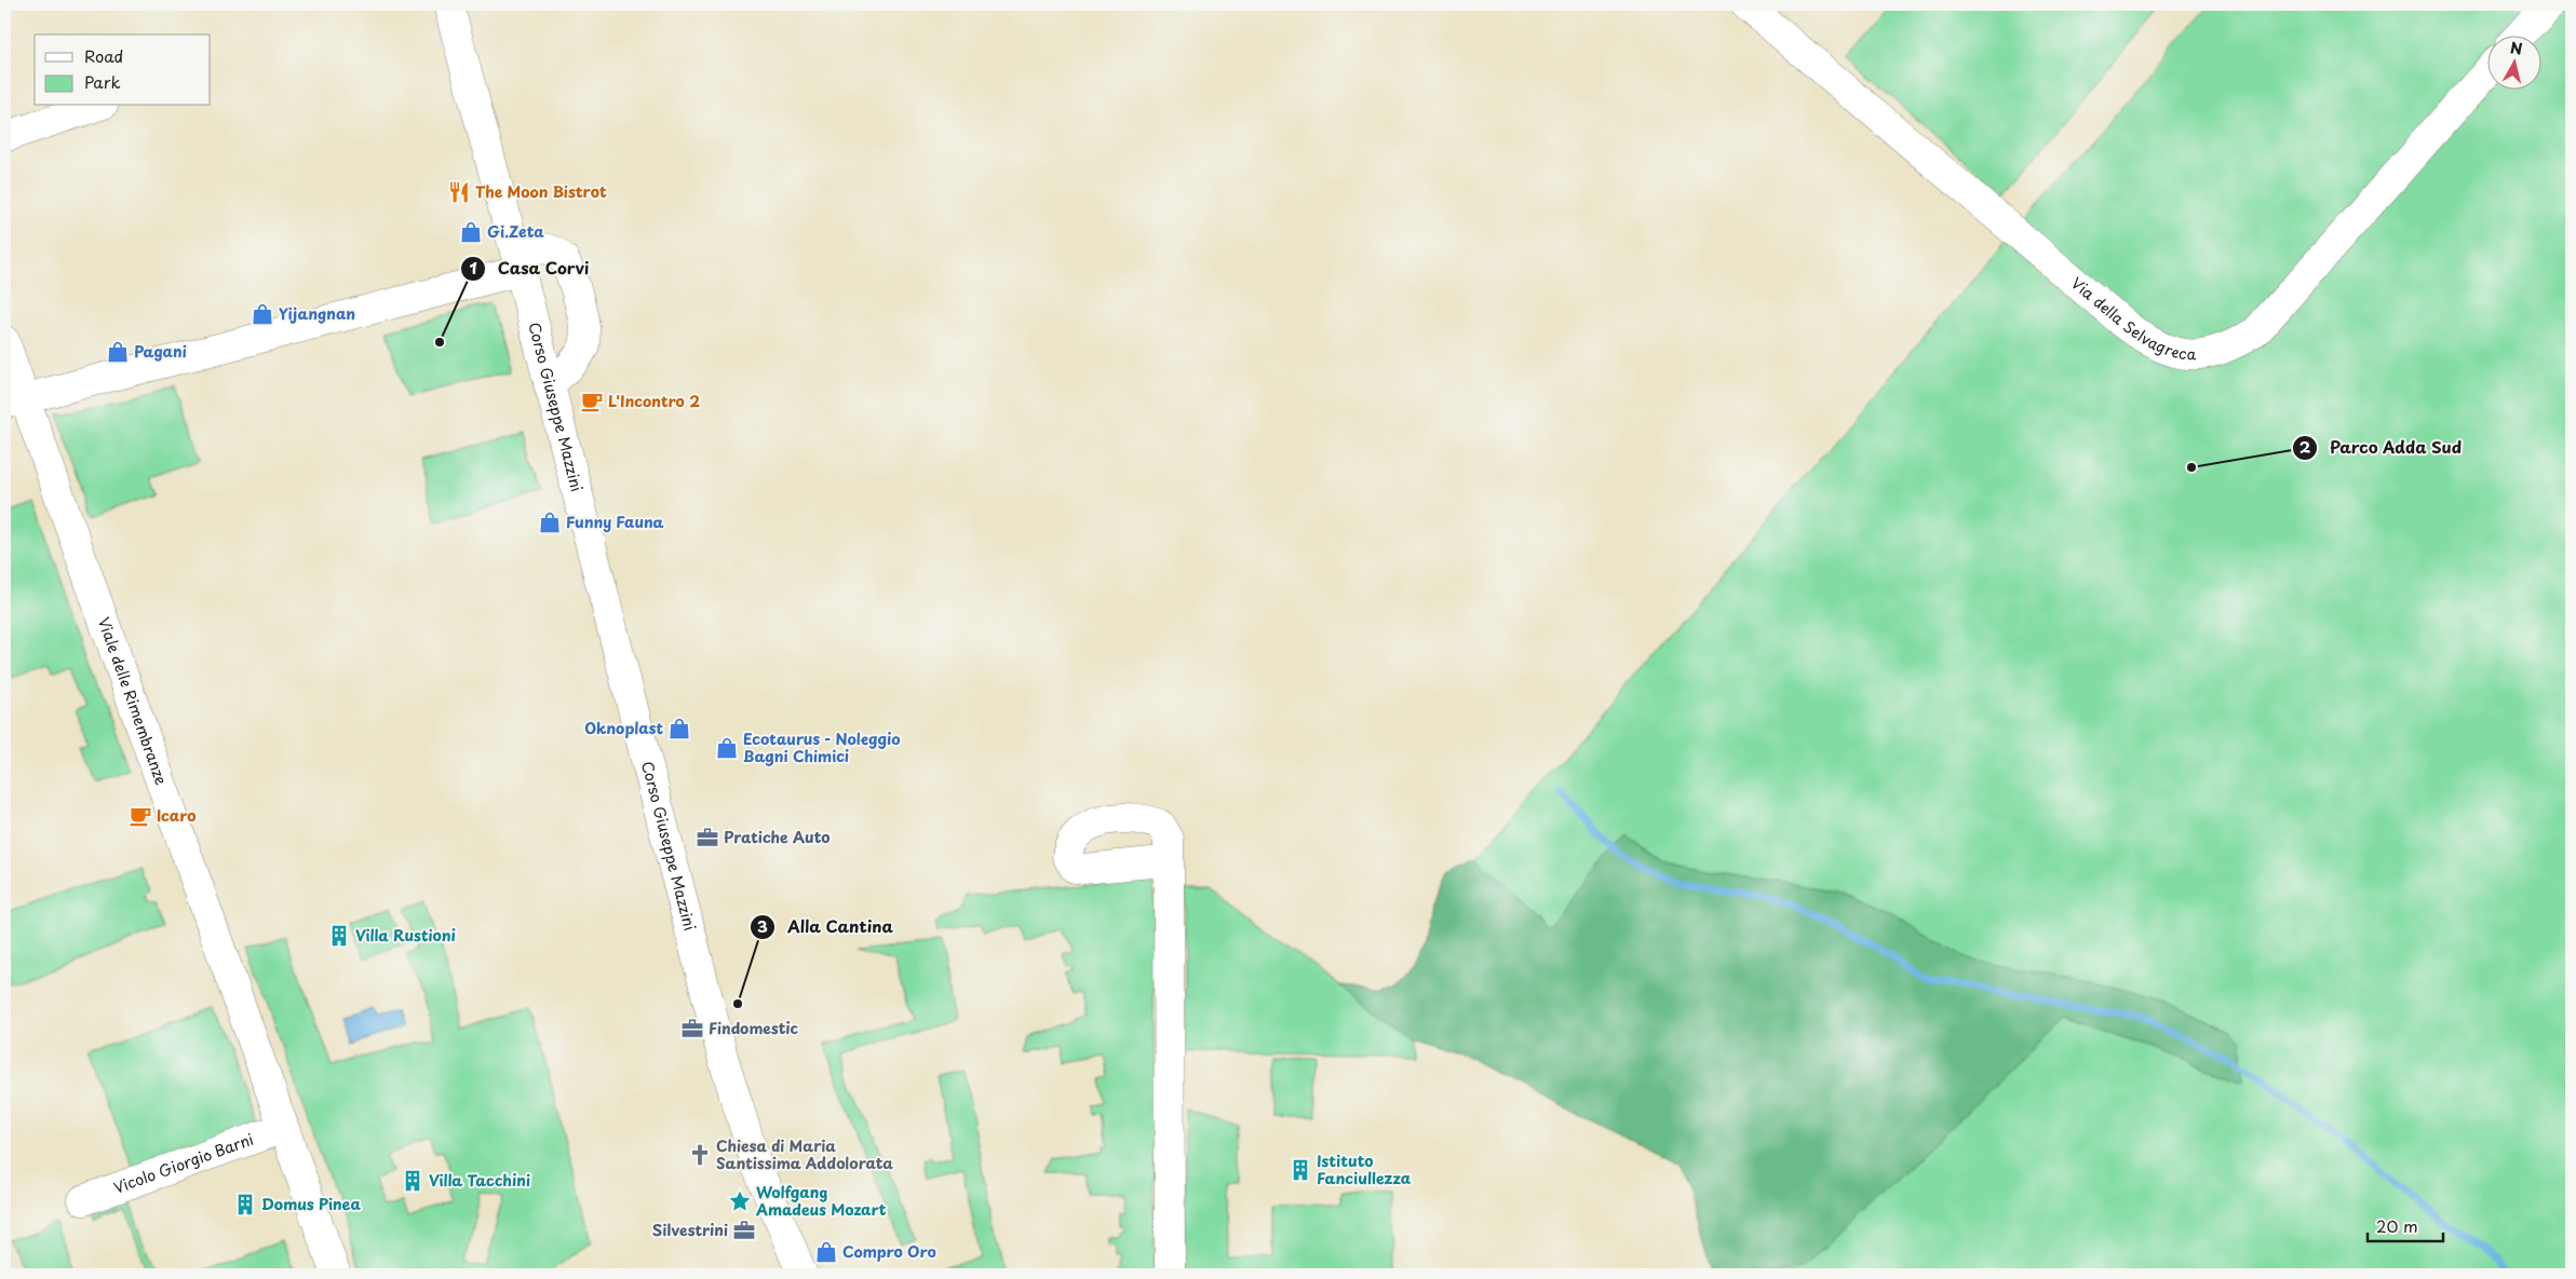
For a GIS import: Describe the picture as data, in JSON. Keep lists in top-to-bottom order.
{
  "streets": {
    "street": [
      "Via della Selvagreca",
      "Corso Giuseppe Mazzini",
      "Viale delle Rimembranze",
      "Vicolo Giorgio Barni"
    ]
  },
  "crossings": [
    ["Viale delle Rimembranze", "Vicolo Giorgio Barni"]
  ],
  "places": {
    "restaurant": ["The Moon Bistrot"],
    "shop": [
      "Gi.Zeta",
      "Yijangnan",
      "Pagani",
      "Funny Fauna",
      "Oknoplast",
      "Ecotaurus - Noleggio Bagni Chimici",
      "Compro Oro"
    ],
    "other": ["Casa Corvi", "Parco Adda Sud", "Alla Cantina"],
    "cafe": ["L'Incontro 2", "Icaro"],
    "office": ["Pratiche Auto", "Findomestic", "Silvestrini"],
    "building": [
      "Villa Rustioni",
      "Istituto Fanciullezza",
      "Villa Tacchini",
      "Domus Pinea"
    ],
    "church": ["Chiesa di Maria Santissima Addolorata"],
    "place": ["Wolfgang Amadeus Mozart"]
  },
  "legend": ["Road", "Park"],
  "scale_bar": "20 m",
  "north": "top"
}
